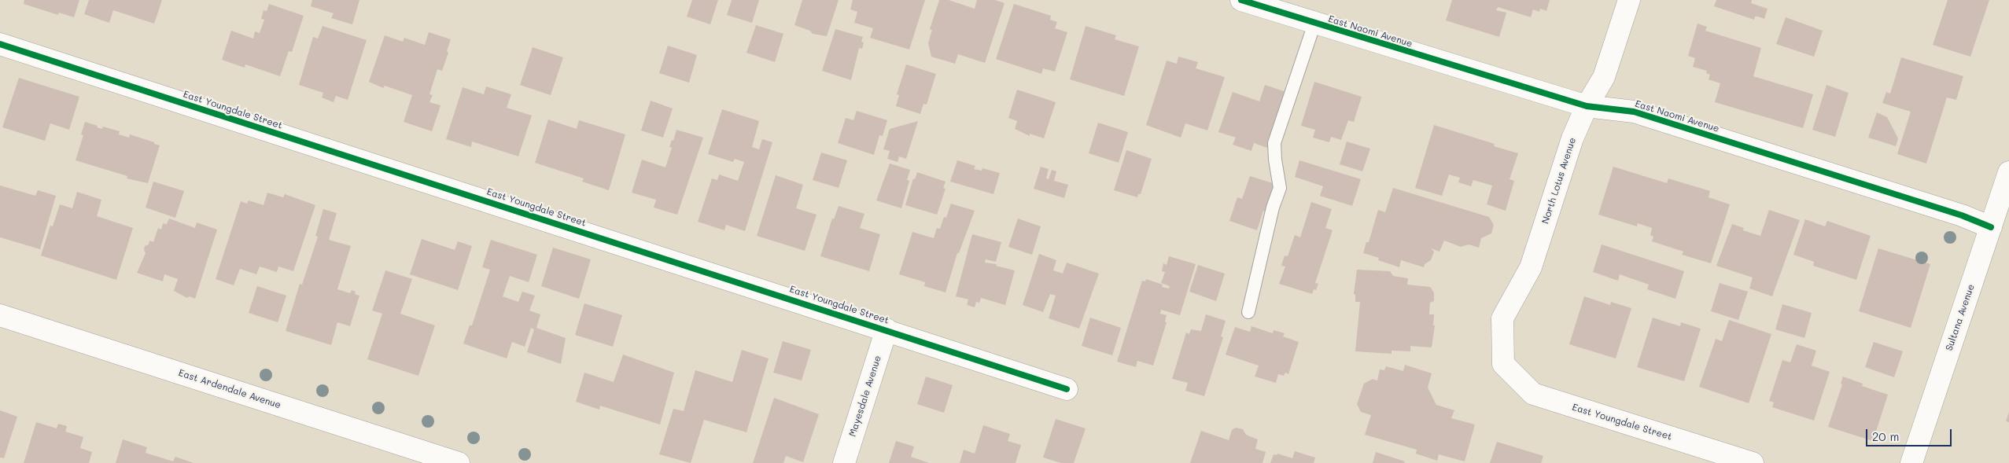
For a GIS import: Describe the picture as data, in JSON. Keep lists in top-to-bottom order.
{
  "streets": {
    "street": [
      "East Naomi Avenue",
      "East Youngdale Street",
      "North Lotus Avenue",
      "Sultana Avenue",
      "East Ardendale Avenue",
      "Mayesdale Avenue"
    ]
  },
  "crossings": [
    ["East Naomi Avenue", "North Lotus Avenue"],
    ["East Naomi Avenue", "Sultana Avenue"],
    ["East Youngdale Street", "North Lotus Avenue"],
    ["East Youngdale Street", "Mayesdale Avenue"]
  ],
  "scale_bar": "20 m"
}
